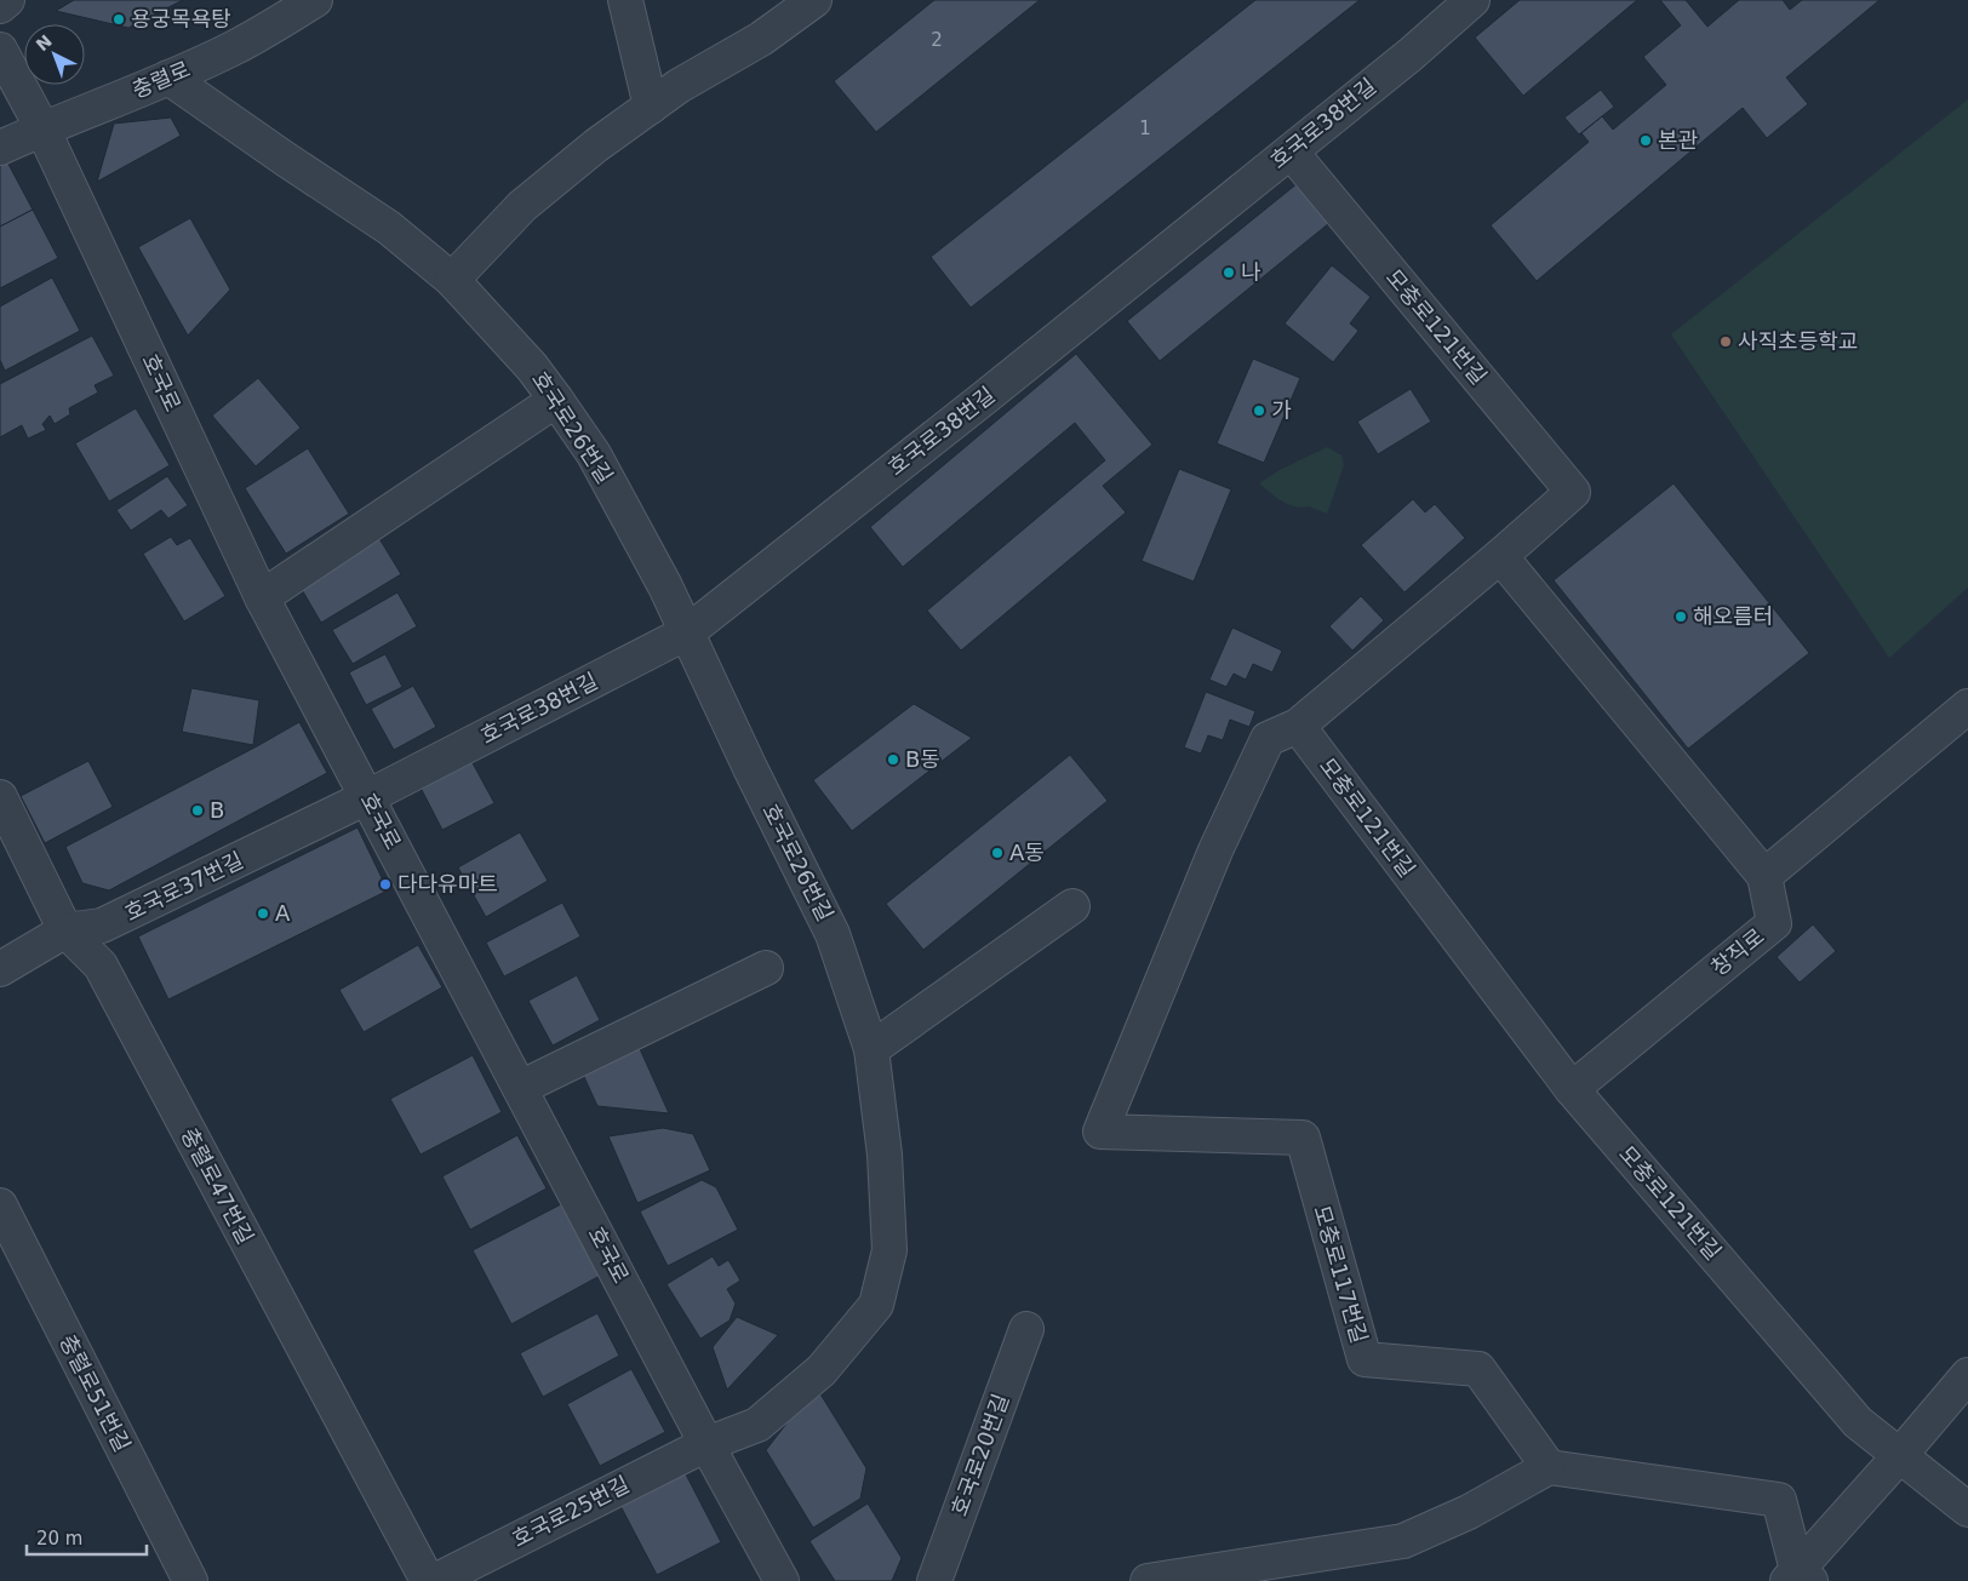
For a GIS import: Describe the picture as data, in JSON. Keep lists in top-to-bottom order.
{
  "streets": {
    "street": [
      "충렬로",
      "호국로38번길",
      "모충로121번길",
      "호국로",
      "호국로26번길",
      "호국로37번길",
      "창직로",
      "충렬로47번길",
      "모충로117번길",
      "충렬로51번길",
      "호국로20번길",
      "호국로25번길"
    ]
  },
  "crossings": [
    ["충렬로", "호국로"],
    ["충렬로", "호국로26번길"],
    ["호국로38번길", "모충로121번길"],
    ["호국로38번길", "호국로"],
    ["호국로38번길", "호국로26번길"],
    ["호국로38번길", "호국로37번길"],
    ["모충로121번길", "창직로"],
    ["모충로121번길", "모충로117번길"],
    ["호국로", "호국로26번길"],
    ["호국로", "호국로37번길"],
    ["호국로", "호국로25번길"],
    ["호국로26번길", "호국로25번길"],
    ["호국로37번길", "충렬로47번길"]
  ],
  "places": [
    "용궁목욕탕",
    "본관",
    "나",
    "사직초등학교",
    "가",
    "해오름터",
    "B동",
    "B",
    "A동",
    "다다유마트",
    "A"
  ],
  "house_numbers": ["2", "1"],
  "scale_bar": "20 m",
  "north": "top left"
}
